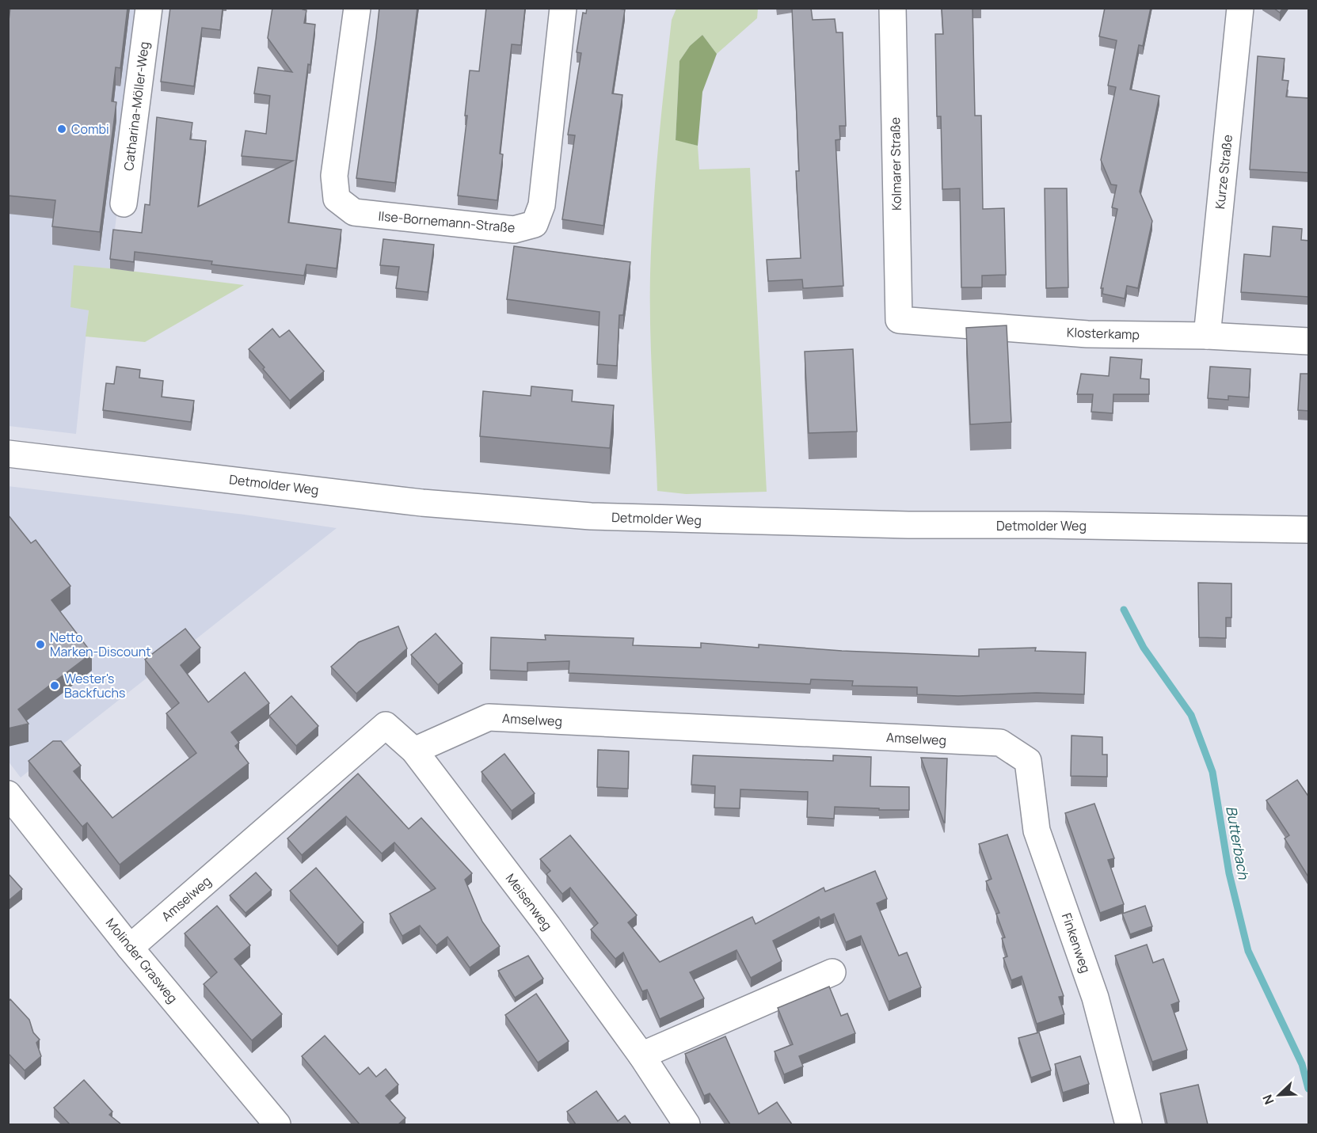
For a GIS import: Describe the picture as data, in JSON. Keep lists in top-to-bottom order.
{
  "streets": {
    "street": [
      "Catharina-Möller-Weg",
      "Kolmarer Straße",
      "Kurze Straße",
      "Ilse-Bornemann-Straße",
      "Klosterkamp",
      "Detmolder Weg",
      "Amselweg",
      "Meisenweg",
      "Finkenweg",
      "Molinder Grasweg"
    ]
  },
  "crossings": [
    ["Kolmarer Straße", "Klosterkamp"],
    ["Kurze Straße", "Klosterkamp"],
    ["Amselweg", "Meisenweg"],
    ["Amselweg", "Finkenweg"],
    ["Amselweg", "Molinder Grasweg"]
  ],
  "water": ["Butterbach"],
  "places": ["Combi", "Netto Marken-Discount", "Wester's Backfuchs"],
  "north": "bottom left"
}
